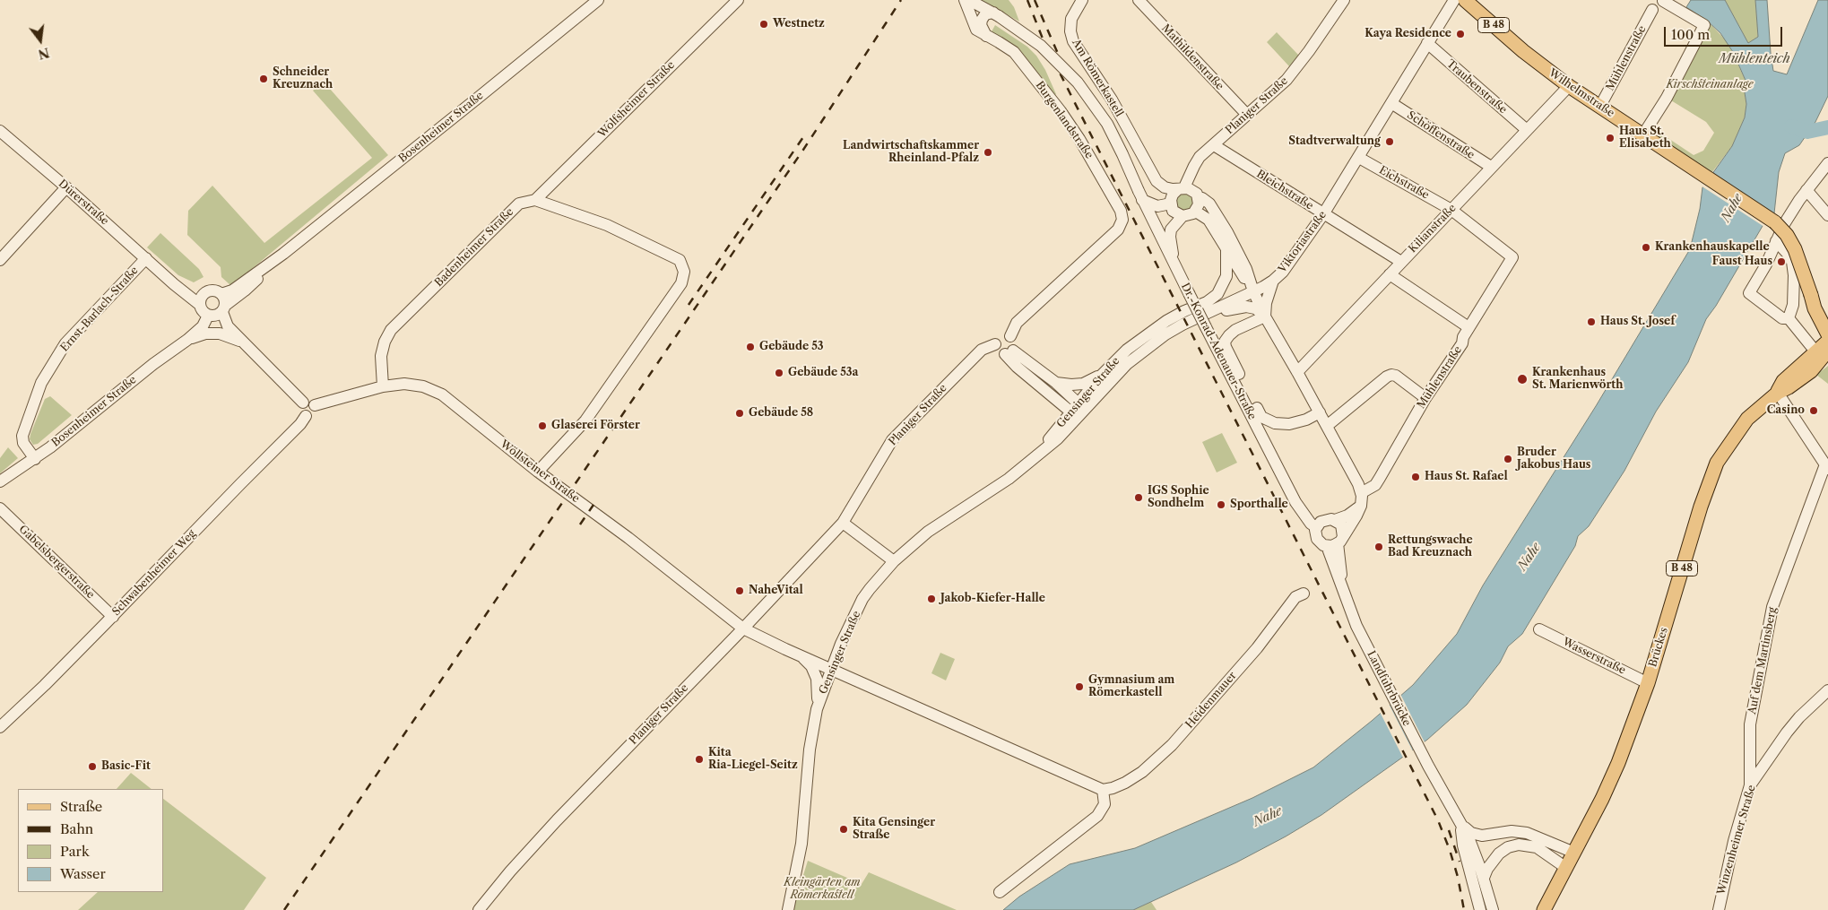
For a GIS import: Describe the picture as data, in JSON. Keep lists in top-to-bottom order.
{
  "streets": {
    "main road": ["B 48", "Wilhelmstraße", "Brückes"],
    "street": [
      "Mathildenstraße",
      "Mühlenstraße",
      "Am Römerkastell",
      "Traubenstraße",
      "Wolfsheimer Straße",
      "Planiger Straße",
      "Burgenlandstraße",
      "Bosenheimer Straße",
      "Schöffenstraße",
      "Eichstraße",
      "Bleichstraße",
      "Dürerstraße",
      "Kilianstraße",
      "Viktoriastraße",
      "Badenheimer Straße",
      "Ernst-Barlach-Straße",
      "Dr.-Konrad-Adenauer-Straße",
      "Gensinger Straße",
      "Wöllsteiner Straße",
      "Gabelsbergerstraße",
      "Schwabenheimer Weg",
      "Wasserstraße",
      "Auf dem Martinsberg",
      "Landfuhrbrücke",
      "Heidenmauer",
      "Winzenheimer Straße"
    ]
  },
  "crossings": [
    ["B 48", "Wilhelmstraße"],
    ["Mathildenstraße", "Planiger Straße"],
    ["Mühlenstraße", "Wilhelmstraße"],
    ["Mühlenstraße", "Eichstraße"],
    ["Am Römerkastell", "Planiger Straße"],
    ["Am Römerkastell", "Viktoriastraße"],
    ["Am Römerkastell", "Gensinger Straße"],
    ["Traubenstraße", "Kilianstraße"],
    ["Traubenstraße", "Viktoriastraße"],
    ["Wilhelmstraße", "Kilianstraße"],
    ["Wolfsheimer Straße", "Badenheimer Straße"],
    ["Planiger Straße", "Burgenlandstraße"],
    ["Planiger Straße", "Bleichstraße"],
    ["Planiger Straße", "Wöllsteiner Straße"],
    ["Bosenheimer Straße", "Dürerstraße"],
    ["Bosenheimer Straße", "Ernst-Barlach-Straße"],
    ["Schöffenstraße", "Kilianstraße"],
    ["Schöffenstraße", "Viktoriastraße"],
    ["Eichstraße", "Kilianstraße"],
    ["Eichstraße", "Viktoriastraße"],
    ["Bleichstraße", "Kilianstraße"],
    ["Bleichstraße", "Viktoriastraße"],
    ["Dürerstraße", "Ernst-Barlach-Straße"],
    ["Viktoriastraße", "Gensinger Straße"],
    ["Badenheimer Straße", "Wöllsteiner Straße"],
    ["Dr.-Konrad-Adenauer-Straße", "Landfuhrbrücke"],
    ["Wöllsteiner Straße", "Schwabenheimer Weg"],
    ["Gabelsbergerstraße", "Schwabenheimer Weg"],
    ["Brückes", "Wasserstraße"],
    ["Auf dem Martinsberg", "Winzenheimer Straße"]
  ],
  "water": ["Mühlenteich", "Nahe"],
  "parks": ["Kirschsteinanlage", "Kleingärten am Römerkastell"],
  "places": [
    "Westnetz",
    "Kaya Residence",
    "Schneider Kreuznach",
    "Haus St. Elisabeth",
    "Stadtverwaltung",
    "Landwirtschaftskammer Rheinland-Pfalz",
    "Krankenhauskapelle",
    "Faust Haus",
    "Haus St. Josef",
    "Gebäude 53",
    "Gebäude 53a",
    "Krankenhaus St. Marienwörth",
    "Casino",
    "Gebäude 58",
    "Glaserei Förster",
    "Bruder Jakobus Haus",
    "Haus St. Rafael",
    "IGS Sophie Sondhelm",
    "Sporthalle",
    "Rettungswache Bad Kreuznach",
    "NaheVital",
    "Jakob-Kiefer-Halle",
    "Gymnasium am Römerkastell",
    "Kita Ria-Liegel-Seitz",
    "Basic-Fit",
    "Kita Gensinger Straße"
  ],
  "legend": [
    "Straße",
    "Bahn",
    "Park",
    "Wasser"
  ],
  "scale_bar": "100 m",
  "north": "bottom"
}
